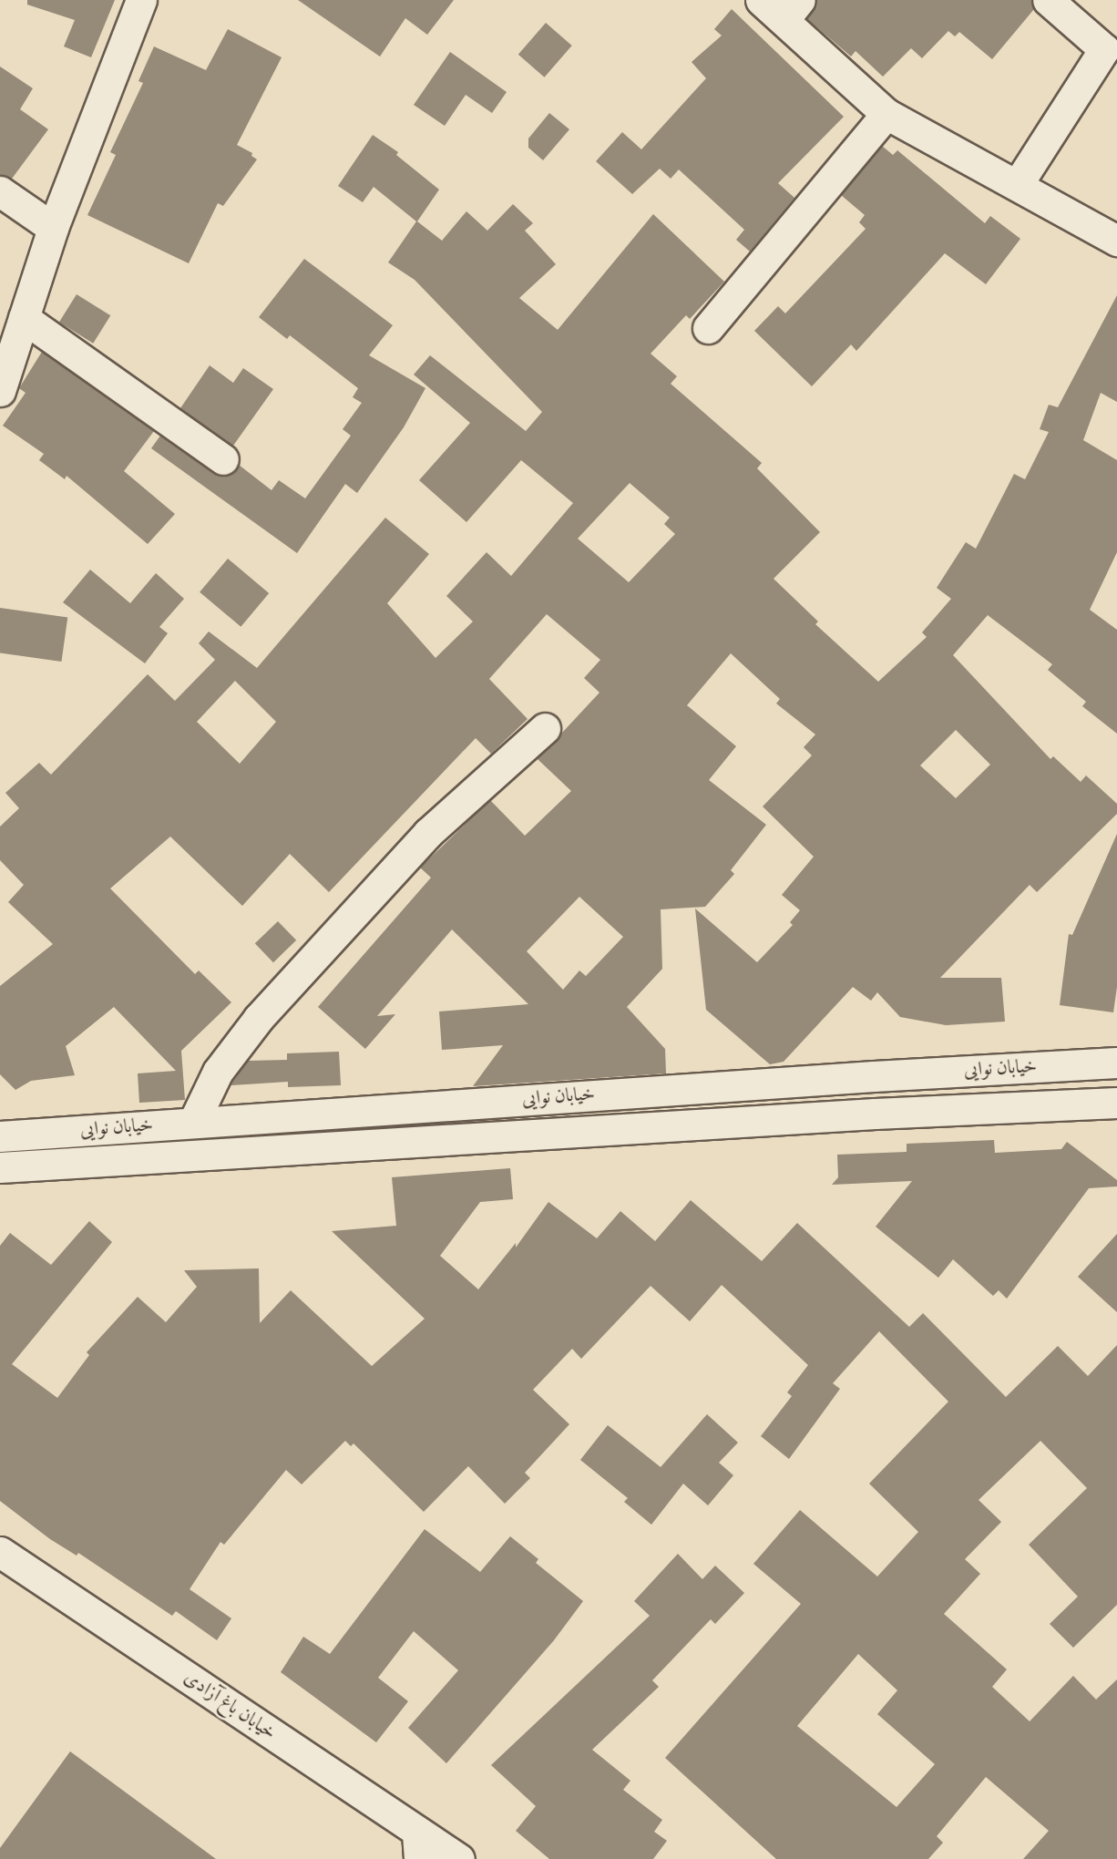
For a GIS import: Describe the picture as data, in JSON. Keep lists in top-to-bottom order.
{
  "streets": {
    "street": ["خیابان نوایی", "خیابان باغ آزادی"]
  }
}
